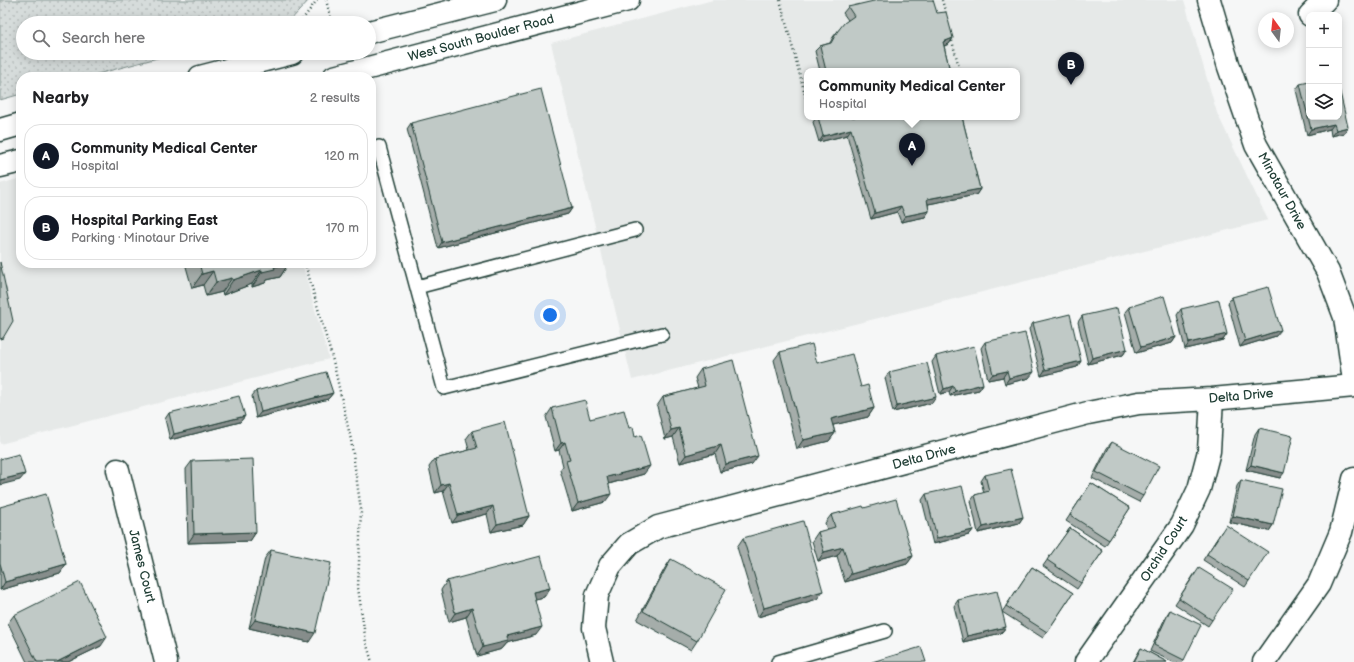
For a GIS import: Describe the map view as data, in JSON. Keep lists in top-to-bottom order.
{
  "streets": {
    "street": [
      "West South Boulder Road",
      "Minotaur Drive",
      "Delta Drive",
      "Orchid Court",
      "James Court"
    ]
  },
  "crossings": [
    ["Delta Drive", "Orchid Court"]
  ],
  "north": "top",
  "page": {
    "map_buttons": ["+", "−"],
    "search": "Search here",
    "pins": ["B", "A"],
    "popup": ["Community Medical Center", "Hospital"],
    "heading": ["Nearby", "2 results"],
    "list": [
      {
        "mark": "A",
        "name": "Community Medical Center",
        "note": "Hospital",
        "value": "120 m"
      },
      {
        "mark": "B",
        "name": "Hospital Parking East",
        "note": "Parking · Minotaur Drive",
        "value": "170 m"
      }
    ]
  }
}
